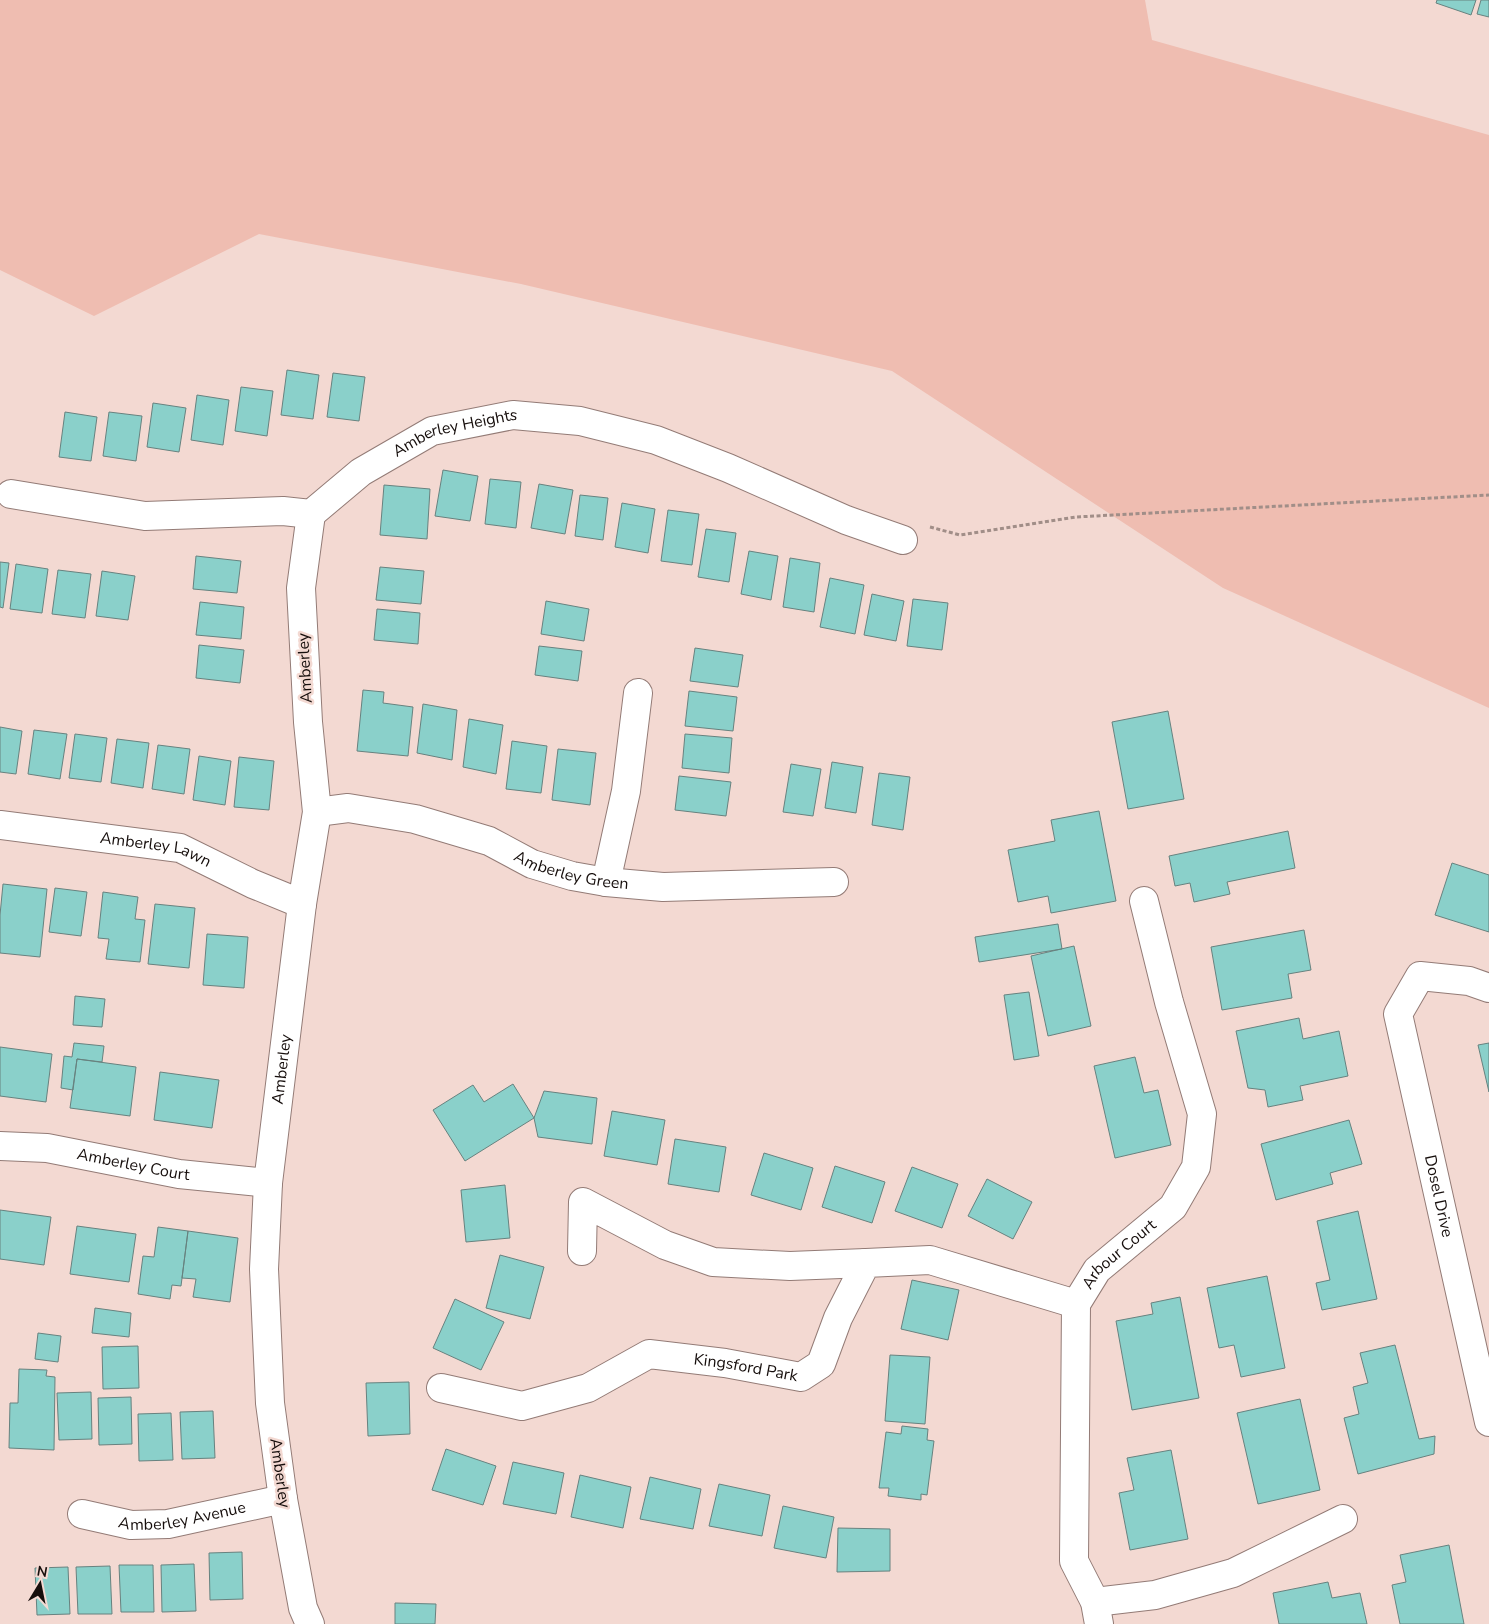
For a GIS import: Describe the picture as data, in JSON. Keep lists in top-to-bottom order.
{
  "streets": {
    "street": [
      "Amberley Heights",
      "Amberley",
      "Amberley Lawn",
      "Amberley Green",
      "Amberley Court",
      "Dosel Drive",
      "Arbour Court",
      "Kingsford Park",
      "Amberley Avenue"
    ]
  },
  "crossings": [
    ["Amberley Heights", "Amberley"],
    ["Amberley", "Amberley Lawn"],
    ["Amberley", "Amberley Green"],
    ["Amberley", "Amberley Court"],
    ["Amberley", "Amberley Avenue"]
  ],
  "north": "top"
}
